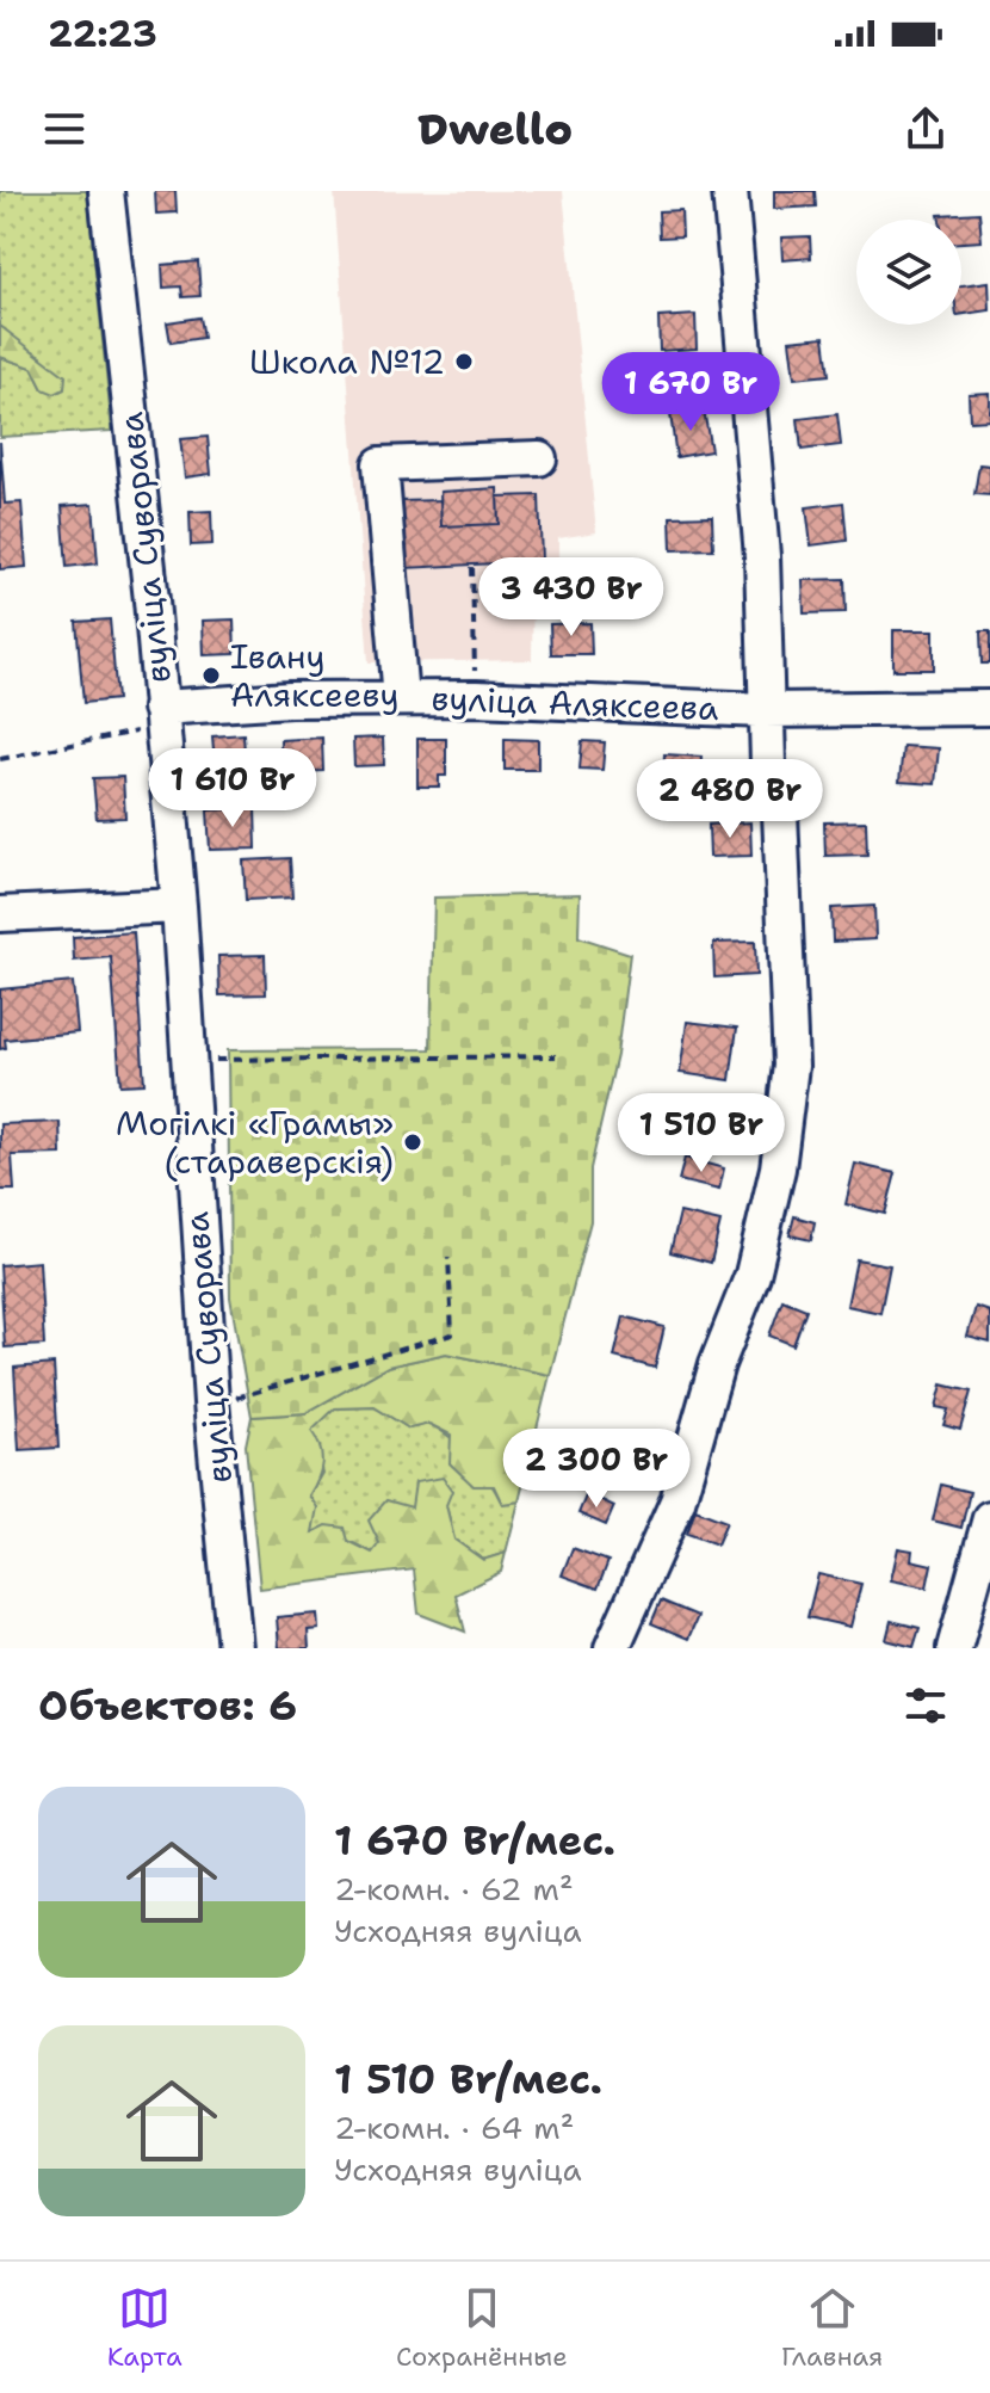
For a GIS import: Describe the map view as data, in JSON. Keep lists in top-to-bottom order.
{
  "streets": {
    "street": ["вуліца Суворава", "вуліца Аляксеева"]
  },
  "crossings": [
    ["вуліца Суворава", "вуліца Аляксеева"]
  ],
  "places": ["Школа №12", "Івану Аляксееву", "Могілкі «Грамы» (стараверскія)"],
  "page": {
    "status": "22:23",
    "header": "Dwello",
    "price": [
      "1 670 Br",
      "3 430 Br",
      "1 610 Br",
      "2 480 Br",
      "1 510 Br",
      "2 300 Br"
    ],
    "heading": "Объектов: 6",
    "list": [
      {
        "name": "1 670 Br/мес.",
        "note": "2-комн. · 62 m² · Усходняя вуліца"
      },
      {
        "name": "1 510 Br/мес.",
        "note": "2-комн. · 64 m² · Усходняя вуліца"
      }
    ],
    "tabs": ["Карта", "Сохранённые", "Главная"]
  }
}
